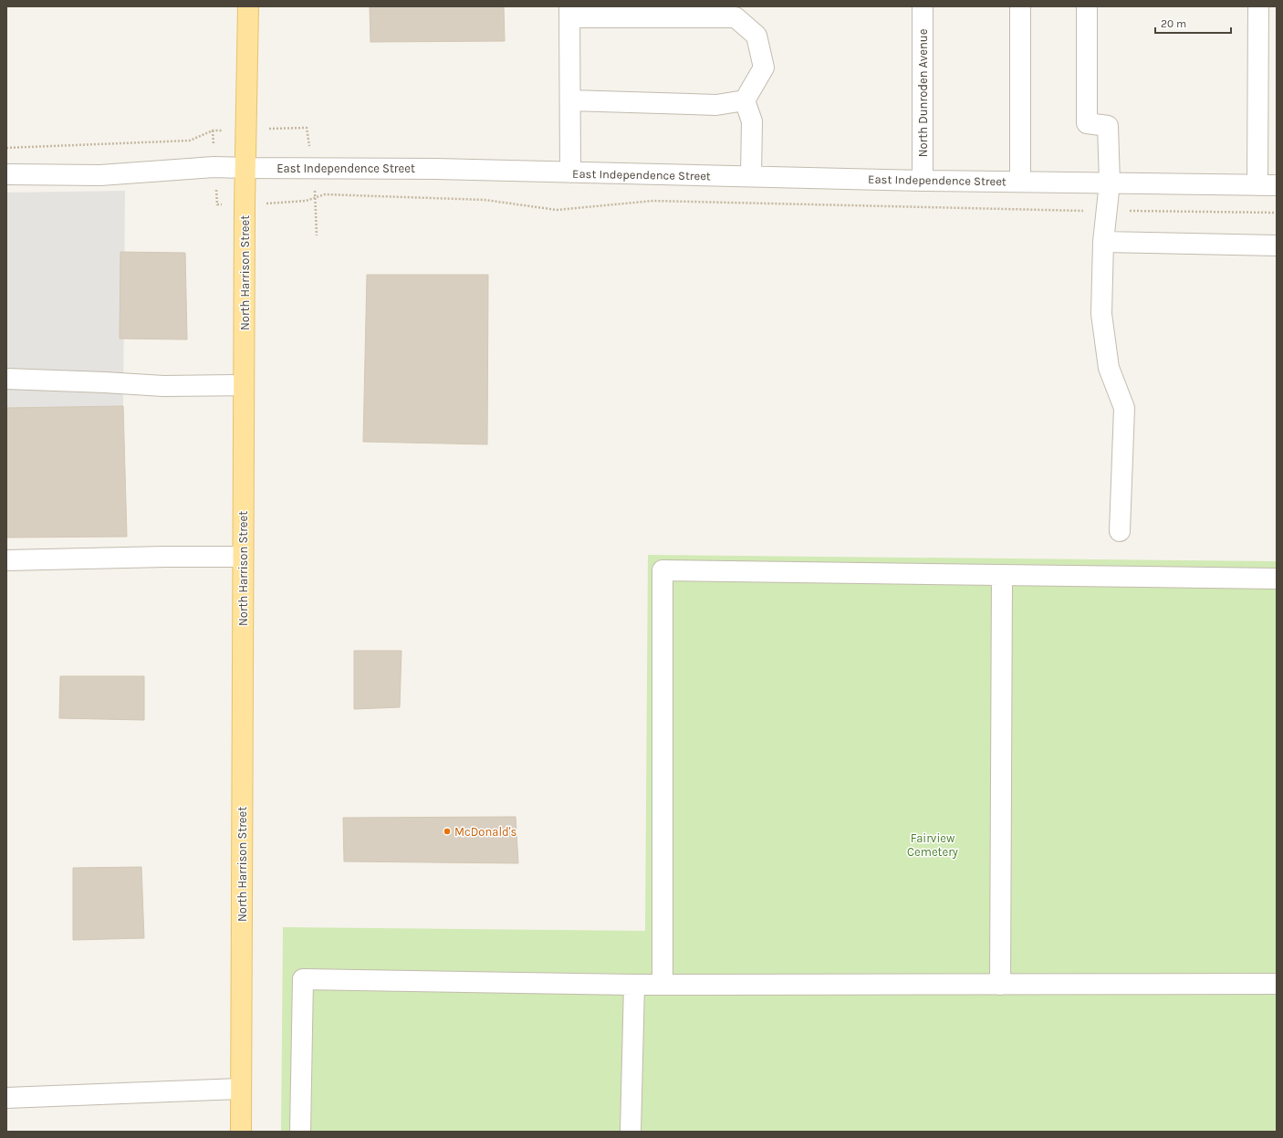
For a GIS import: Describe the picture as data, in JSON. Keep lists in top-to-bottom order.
{
  "streets": {
    "main road": ["North Harrison Street"],
    "street": ["North Dunroden Avenue", "East Independence Street"]
  },
  "crossings": [
    ["North Dunroden Avenue", "East Independence Street"],
    ["East Independence Street", "North Harrison Street"]
  ],
  "parks": ["Fairview Cemetery"],
  "places": ["McDonald's"],
  "scale_bar": "20 m"
}
